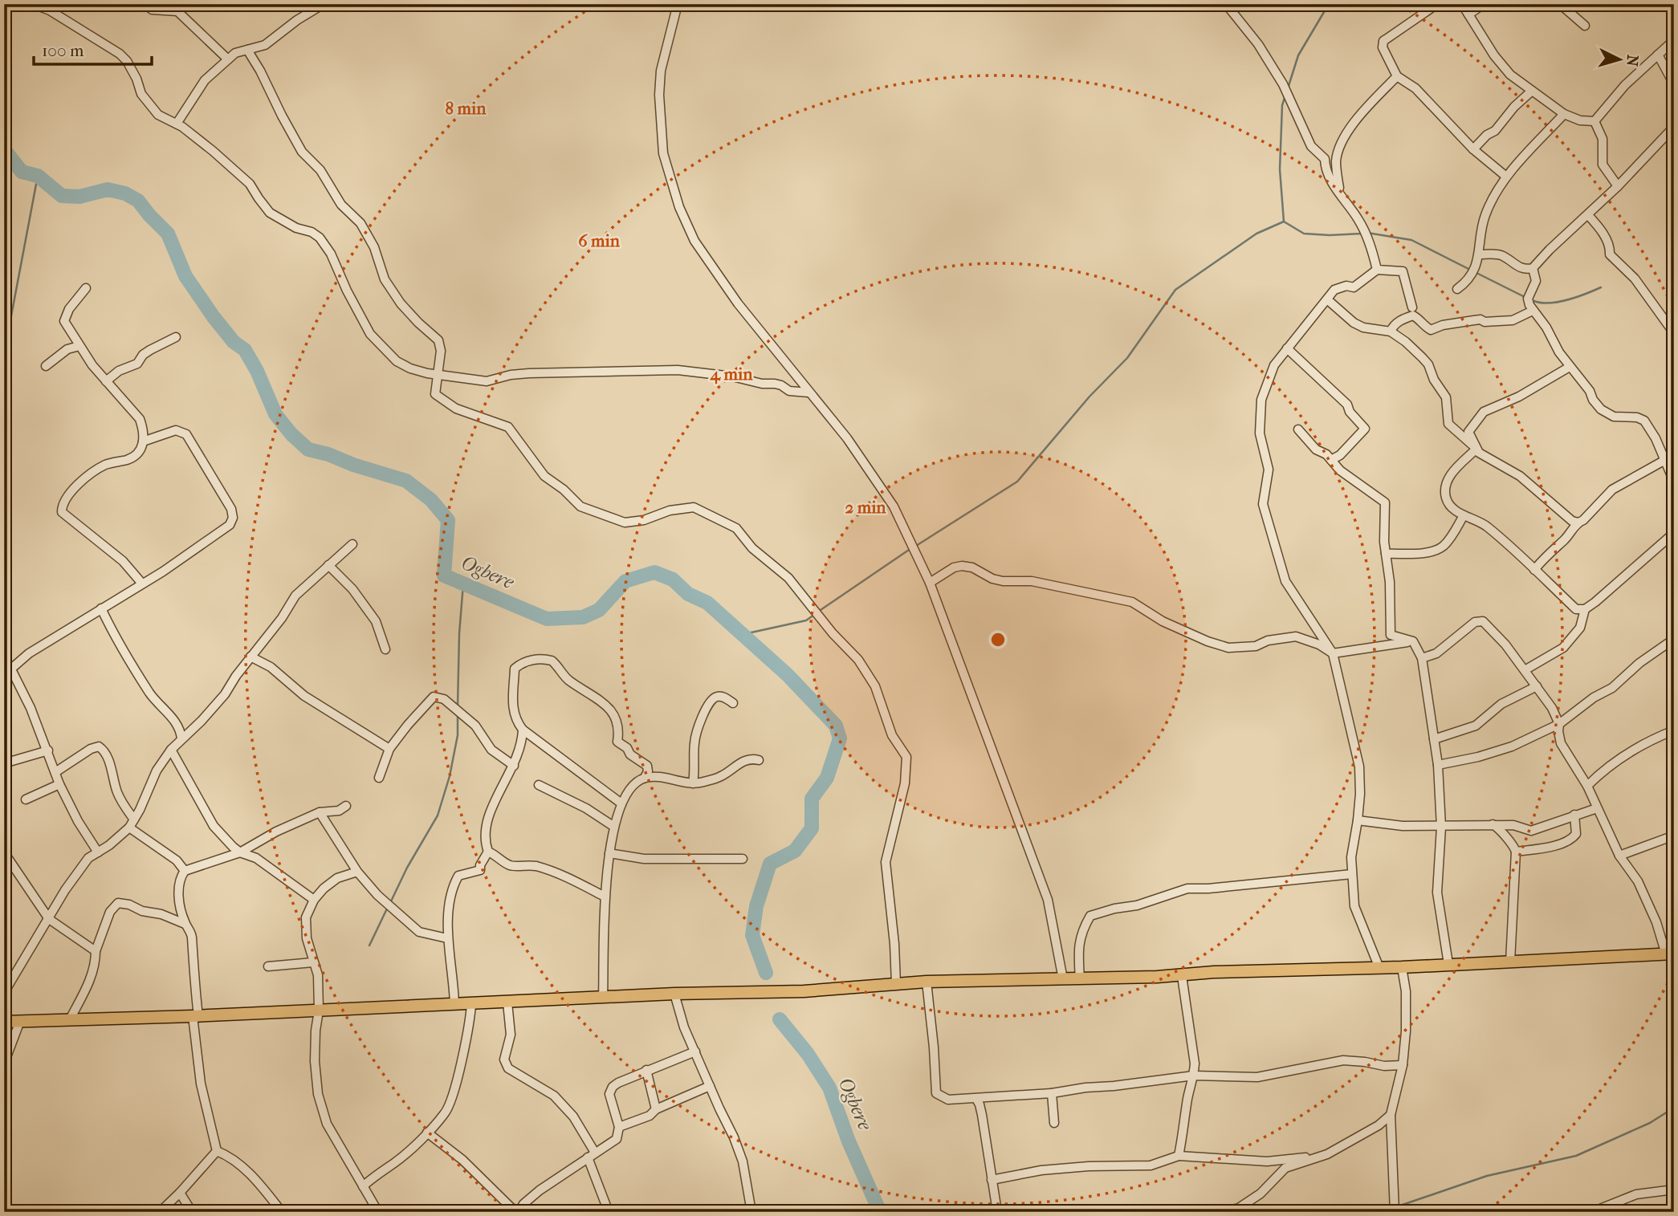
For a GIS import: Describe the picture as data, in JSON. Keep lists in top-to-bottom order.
{
  "water": ["Ogbere"],
  "scale_bar": "100 m",
  "north": "right",
  "rings": [
    "8 min",
    "6 min",
    "4 min",
    "2 min"
  ]
}
